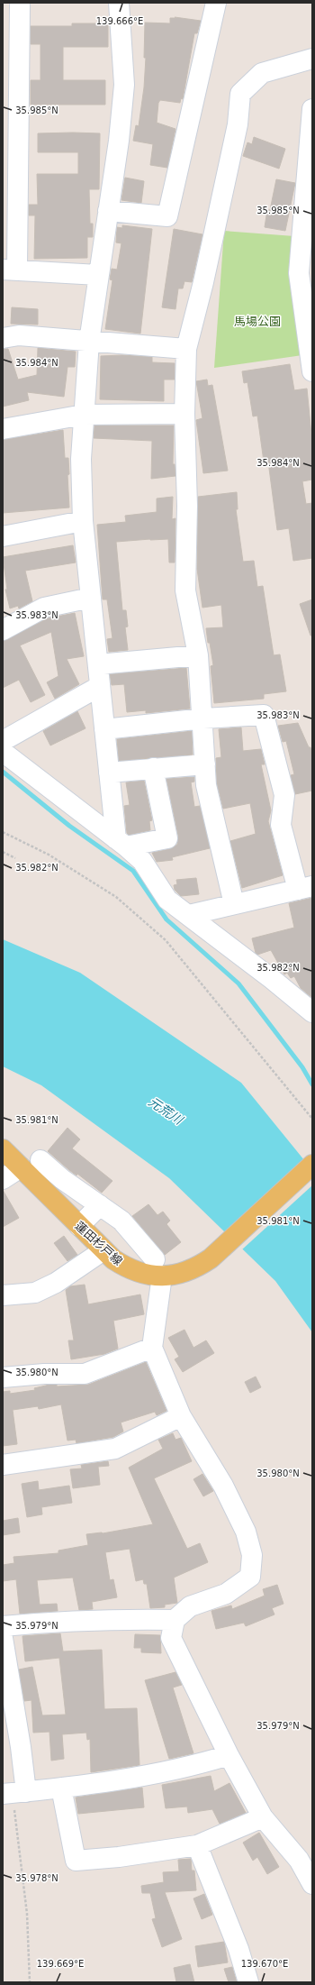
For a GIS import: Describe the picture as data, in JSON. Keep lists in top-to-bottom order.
{
  "streets": {
    "main road": ["蓮田杉戸線"]
  },
  "water": ["元荒川"],
  "parks": ["馬場公園"],
  "coordinates": [
    "139.666°E",
    "35.985°N",
    "35.984°N",
    "35.983°N",
    "35.982°N",
    "35.981°N",
    "35.980°N",
    "35.979°N",
    "35.978°N",
    "139.669°E",
    "139.670°E"
  ]
}
